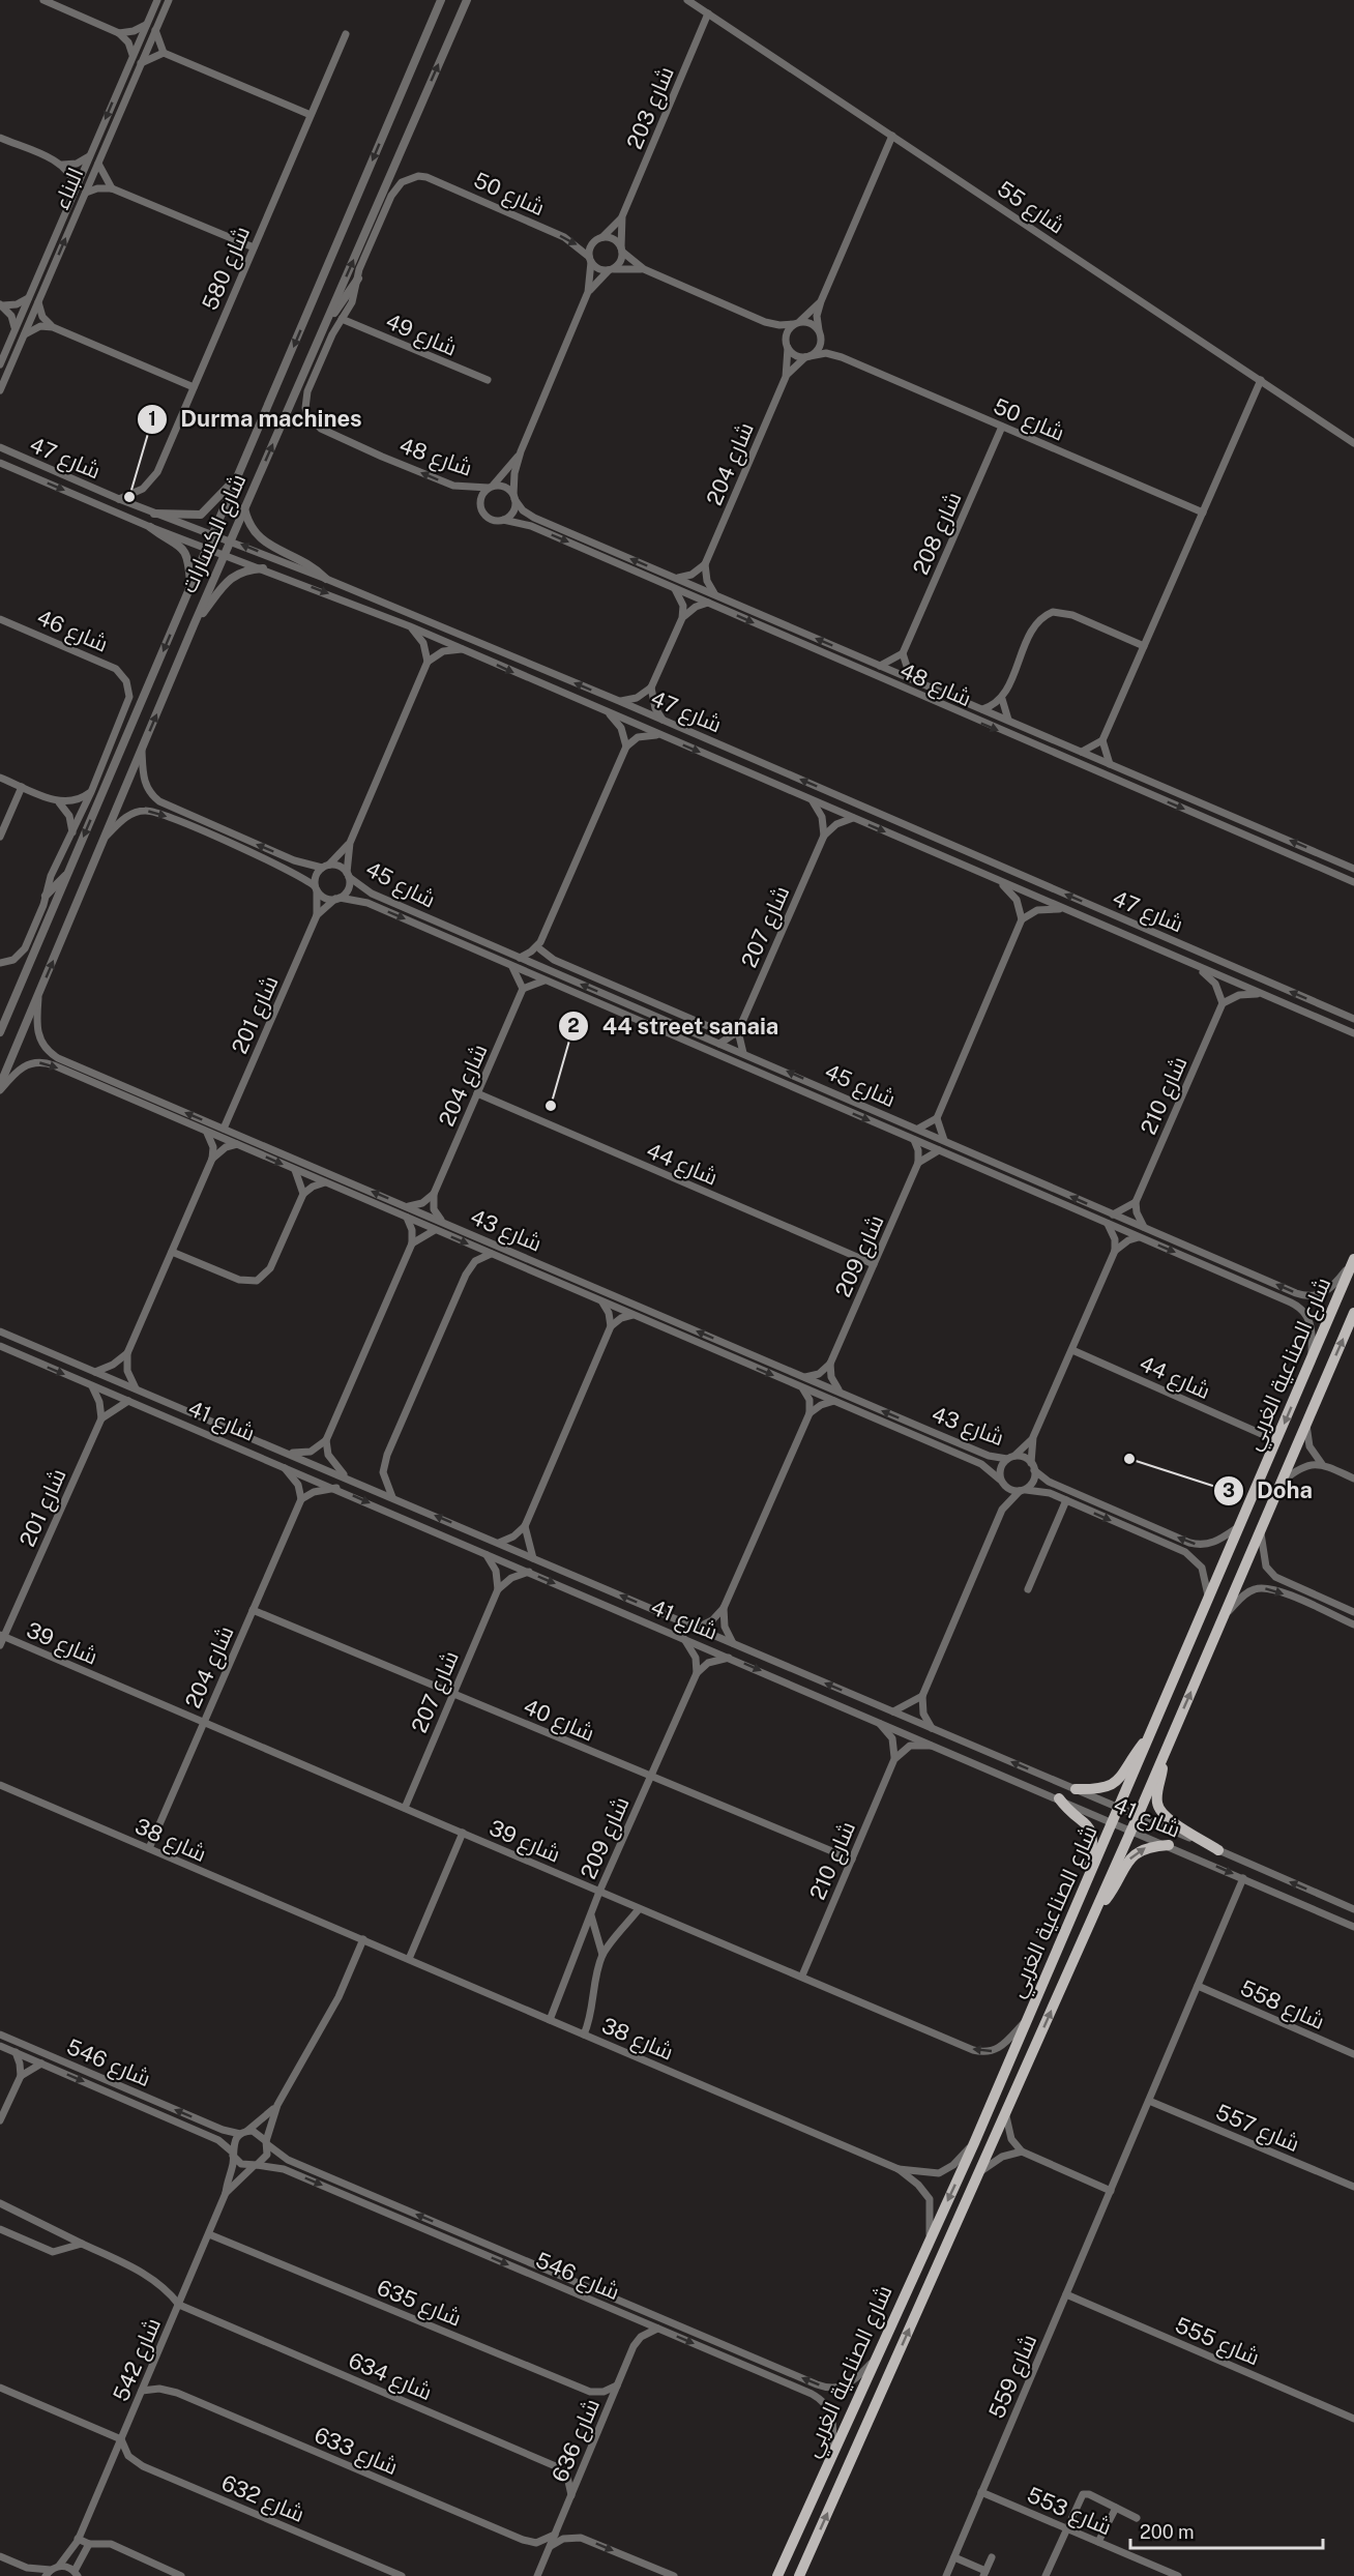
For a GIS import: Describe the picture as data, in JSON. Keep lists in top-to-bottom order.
{
  "streets": {
    "main road": ["شارع الصناعية الغربي"],
    "street": [
      "شارع 203",
      "البناء",
      "شارع 50",
      "شارع 55",
      "شارع 580",
      "شارع 49",
      "شارع 48",
      "شارع 47",
      "شارع 204",
      "شارع الكسارات",
      "شارع 208",
      "شارع 46",
      "شارع 45",
      "شارع 207",
      "شارع 201",
      "شارع 210",
      "شارع 44",
      "شارع 43",
      "شارع 209",
      "شارع 41",
      "شارع 39",
      "شارع 40",
      "شارع 38",
      "شارع 558",
      "شارع 546",
      "شارع 557",
      "شارع 635",
      "شارع 555",
      "شارع 542",
      "شارع 634",
      "شارع 559",
      "شارع 636",
      "شارع 633",
      "شارع 632",
      "شارع 553"
    ]
  },
  "crossings": [
    ["شارع 203", "شارع 50"],
    ["شارع 203", "شارع 55"],
    ["شارع 50", "شارع 204"],
    ["شارع 50", "شارع 208"],
    ["شارع 580", "شارع 47"],
    ["شارع 49", "شارع 48"],
    ["شارع 47", "شارع الكسارات"],
    ["شارع 204", "شارع 44"],
    ["شارع 204", "شارع 39"],
    ["شارع 204", "شارع 40"],
    ["شارع 204", "شارع 38"],
    ["شارع الكسارات", "شارع 43"],
    ["شارع 45", "شارع 201"],
    ["شارع 45", "شارع الصناعية الغربي"],
    ["شارع 207", "شارع 39"],
    ["شارع 207", "شارع 40"],
    ["شارع 201", "شارع 43"],
    ["شارع 201", "شارع 39"],
    ["شارع 210", "شارع 39"],
    ["شارع 210", "شارع 40"],
    ["شارع 44", "شارع 209"],
    ["شارع 209", "شارع 39"],
    ["شارع 209", "شارع 40"],
    ["شارع 209", "شارع 38"],
    ["شارع الصناعية الغربي", "شارع 41"],
    ["شارع الصناعية الغربي", "شارع 39"],
    ["شارع الصناعية الغربي", "شارع 38"],
    ["شارع الصناعية الغربي", "شارع 546"],
    ["شارع 41", "شارع 559"],
    ["شارع 558", "شارع 559"],
    ["شارع 546", "شارع 542"],
    ["شارع 546", "شارع 636"],
    ["شارع 557", "شارع 559"],
    ["شارع 635", "شارع 542"],
    ["شارع 635", "شارع 636"],
    ["شارع 555", "شارع 559"],
    ["شارع 542", "شارع 634"],
    ["شارع 542", "شارع 633"],
    ["شارع 542", "شارع 632"],
    ["شارع 634", "شارع 636"],
    ["شارع 559", "شارع 553"],
    ["شارع 636", "شارع 633"]
  ],
  "places": ["Durma machines", "44 street sanaia", "Doha"],
  "scale_bar": "200 m"
}
